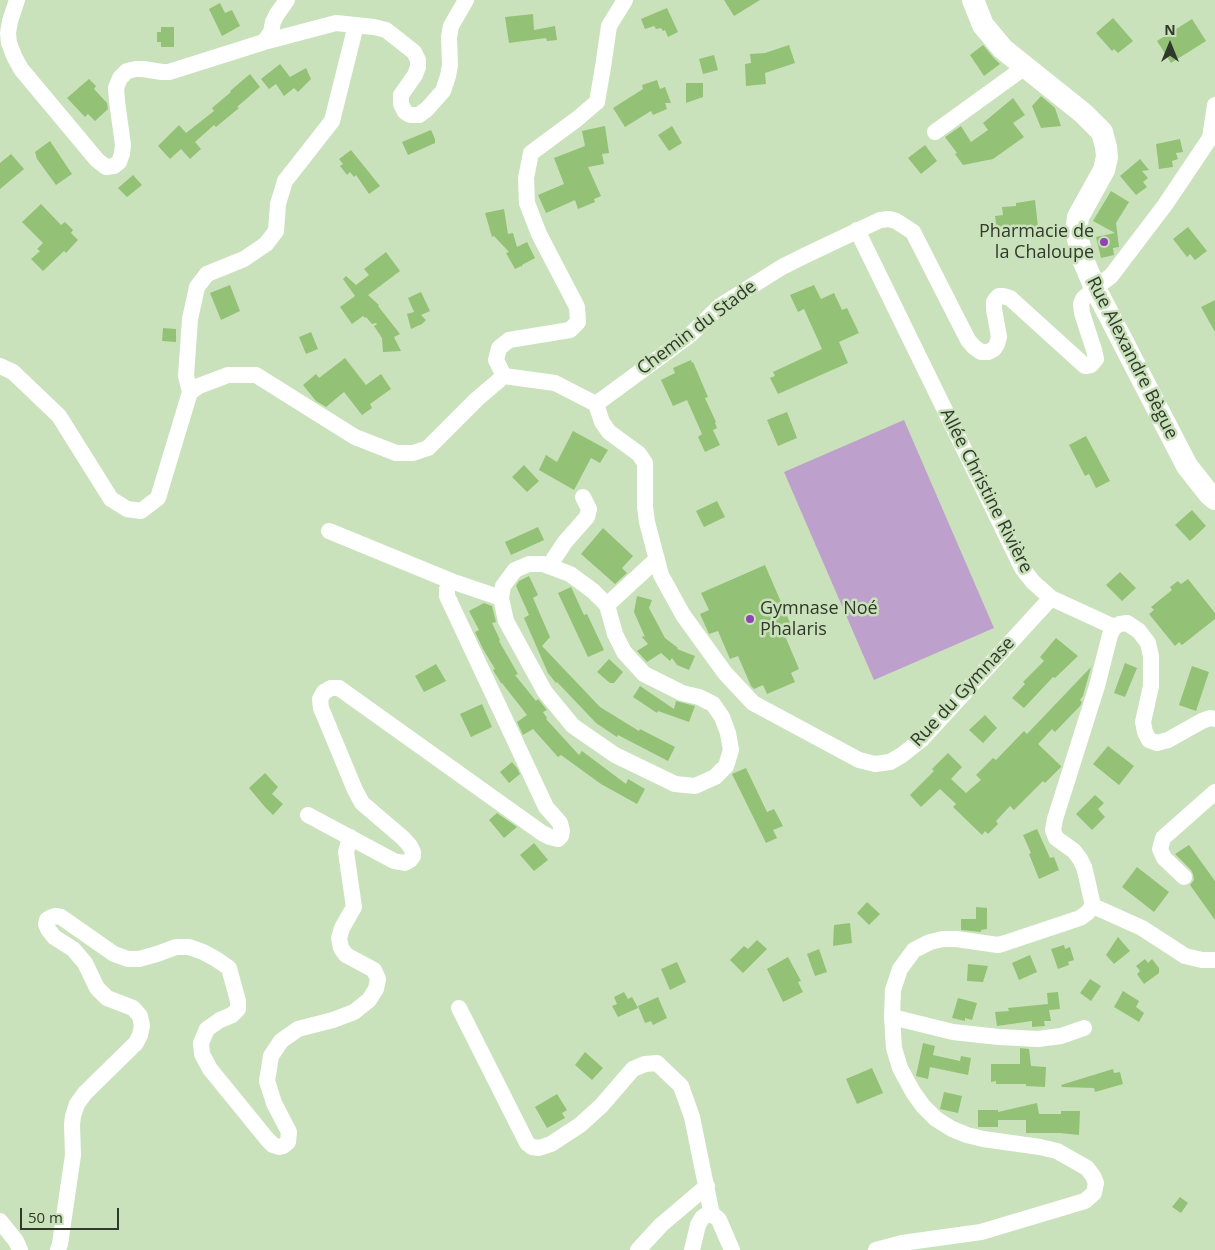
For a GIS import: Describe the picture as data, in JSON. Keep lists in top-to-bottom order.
{
  "streets": {
    "main road": ["Rue Alexandre Bègue"],
    "street": ["Chemin du Stade", "Allée Christine Rivière", "Rue du Gymnase"]
  },
  "crossings": [
    ["Chemin du Stade", "Rue Alexandre Bègue"],
    ["Chemin du Stade", "Allée Christine Rivière"],
    ["Allée Christine Rivière", "Rue du Gymnase"]
  ],
  "places": ["Pharmacie de la Chaloupe", "Gymnase Noé Phalaris"],
  "scale_bar": "50 m",
  "north": "top"
}
